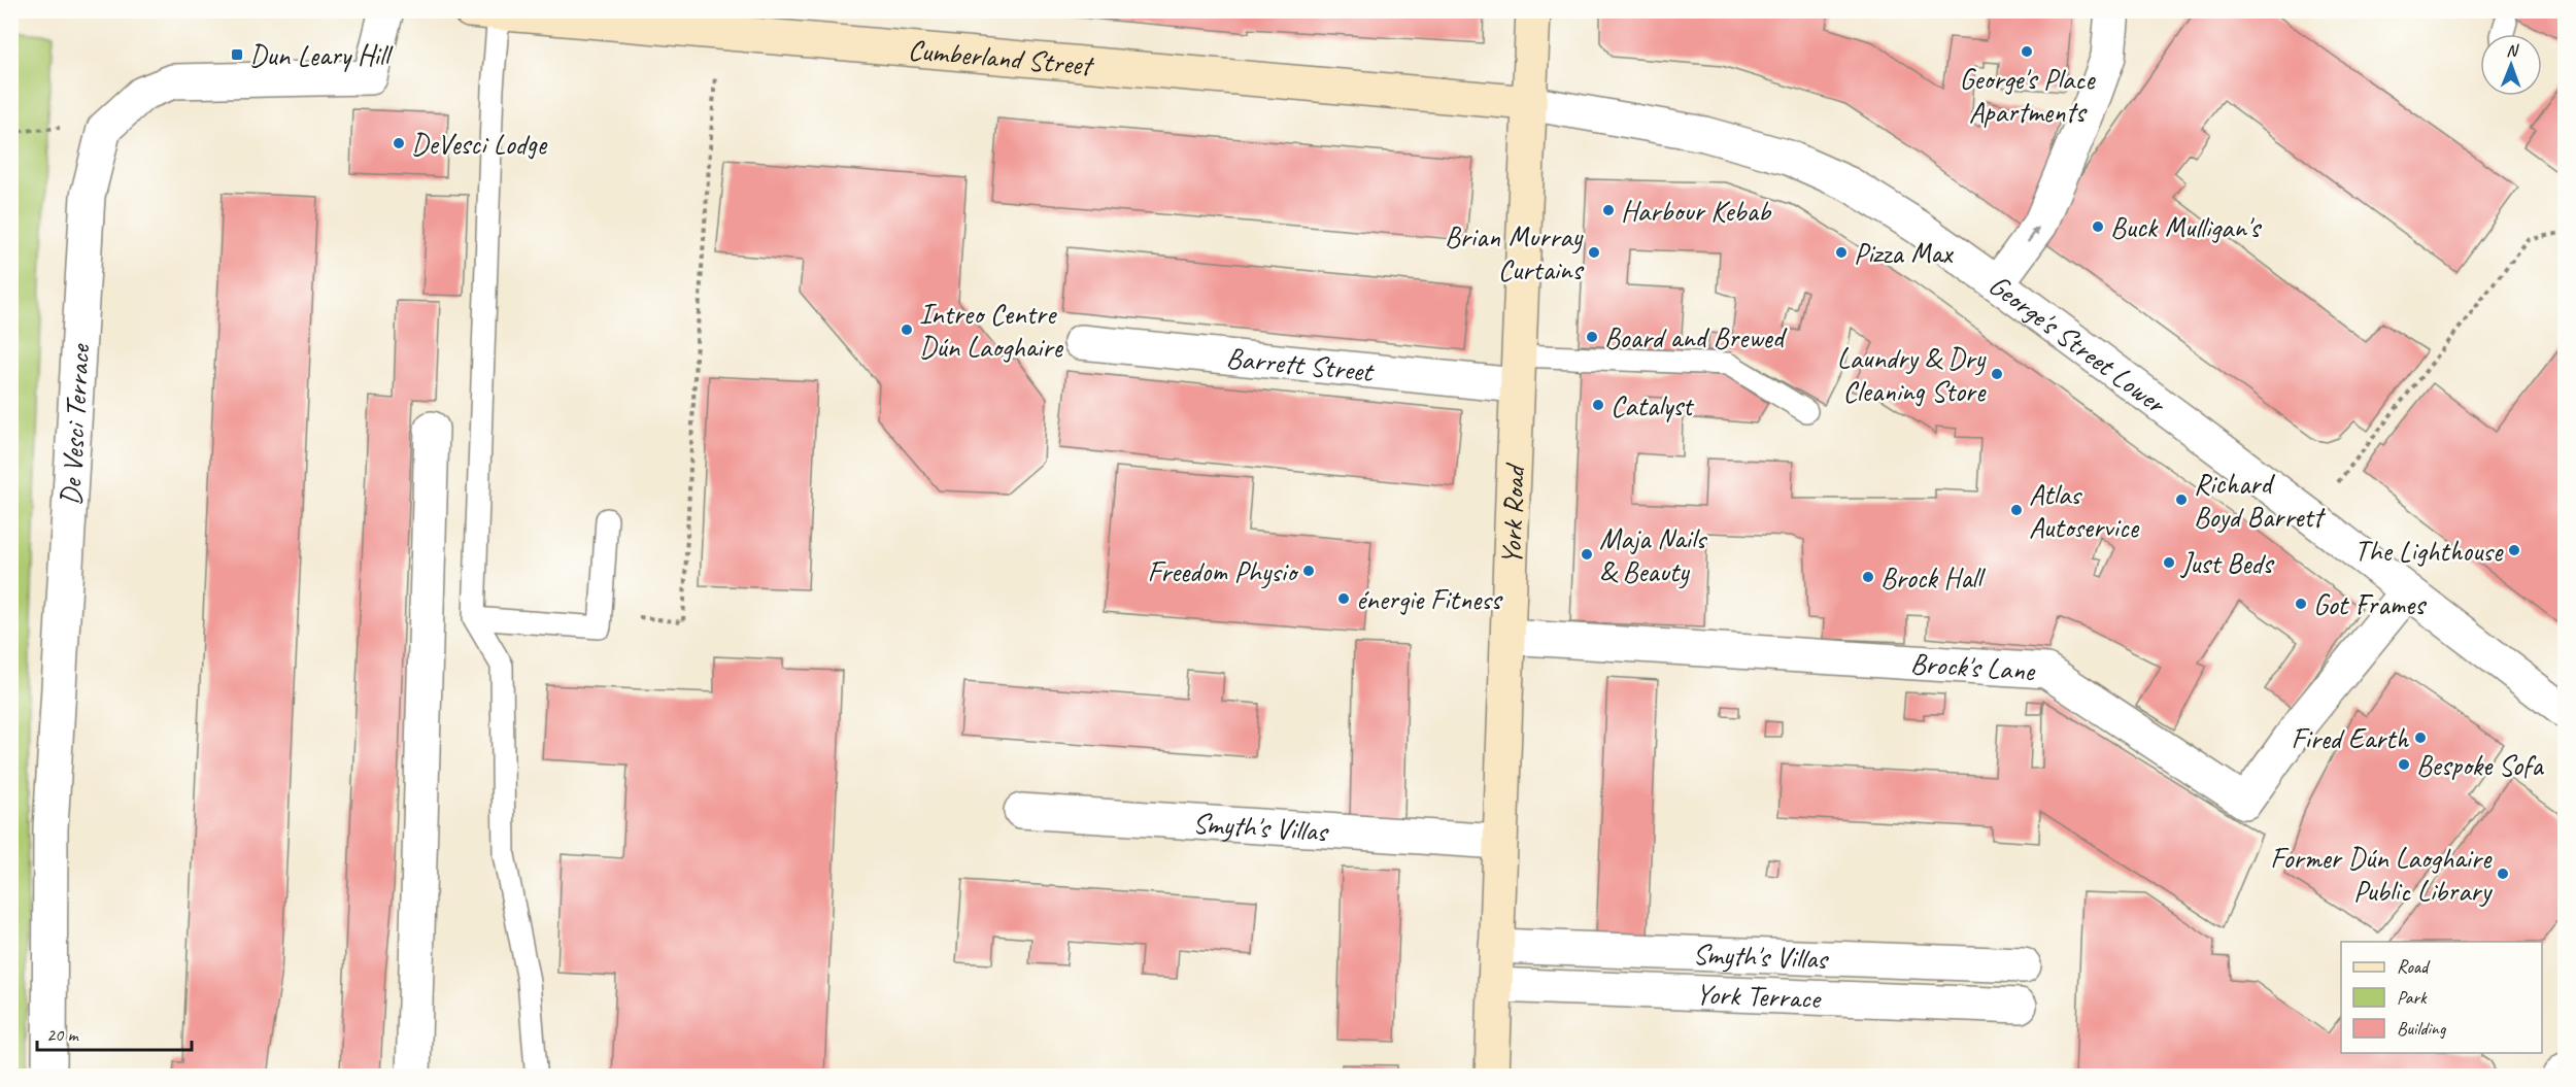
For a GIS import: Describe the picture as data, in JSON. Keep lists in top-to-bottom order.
{
  "streets": {
    "main road": ["Cumberland Street", "York Road"],
    "street": [
      "George's Street Lower",
      "Barrett Street",
      "De Vesci Terrace",
      "Brock's Lane",
      "Smyth's Villas",
      "York Terrace"
    ]
  },
  "crossings": [
    ["Cumberland Street", "George's Street Lower"],
    ["Cumberland Street", "York Road"],
    ["George's Street Lower", "York Road"],
    ["George's Street Lower", "Brock's Lane"],
    ["Barrett Street", "York Road"],
    ["York Road", "Brock's Lane"],
    ["York Road", "Smyth's Villas"],
    ["York Road", "York Terrace"]
  ],
  "places": {
    "other": [
      "George's Place Apartments",
      "DeVesci Lodge",
      "Harbour Kebab",
      "Buck Mulligan's",
      "Brian Murray Curtains",
      "Pizza Max",
      "Intreo Centre Dún Laoghaire",
      "Board and Brewed",
      "Laundry & Dry Cleaning Store",
      "Catalyst",
      "Richard Boyd Barrett",
      "Atlas Autoservice",
      "The Lighthouse",
      "Maja Nails & Beauty",
      "Just Beds",
      "Freedom Physio",
      "Brock Hall",
      "énergie Fitness",
      "Got Frames",
      "Fired Earth",
      "Bespoke Sofa",
      "Former Dún Laoghaire Public Library"
    ],
    "transit": ["Dun Leary Hill"]
  },
  "legend": ["Road", "Park", "Building"],
  "scale_bar": "20 m",
  "north": "top"
}
